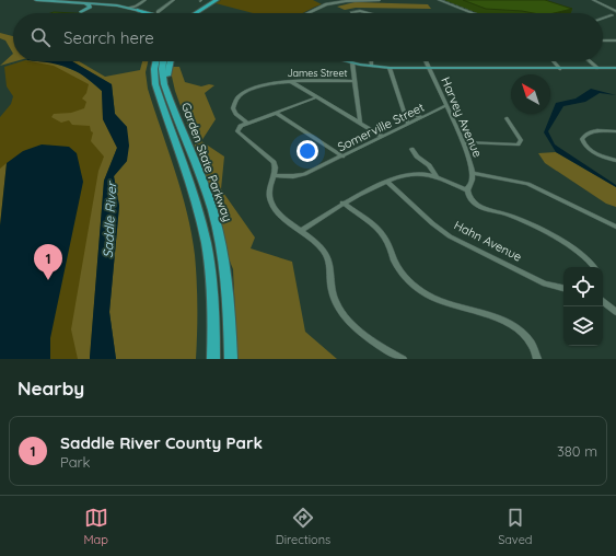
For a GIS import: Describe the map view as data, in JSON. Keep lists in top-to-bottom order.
{
  "streets": {
    "highway": ["Garden State Parkway"],
    "street": [
      "James Street",
      "Harvey Avenue",
      "Somerville Street",
      "Hahn Avenue"
    ]
  },
  "crossings": [
    ["Harvey Avenue", "Somerville Street"]
  ],
  "water": ["Saddle River"],
  "north": "top left",
  "page": {
    "search": "Search here",
    "pins": "1",
    "heading": "Nearby",
    "list": [
      {
        "mark": "1",
        "name": "Saddle River County Park",
        "note": "Park",
        "value": "380 m"
      }
    ],
    "nav": ["Map", "Directions", "Saved"]
  }
}
